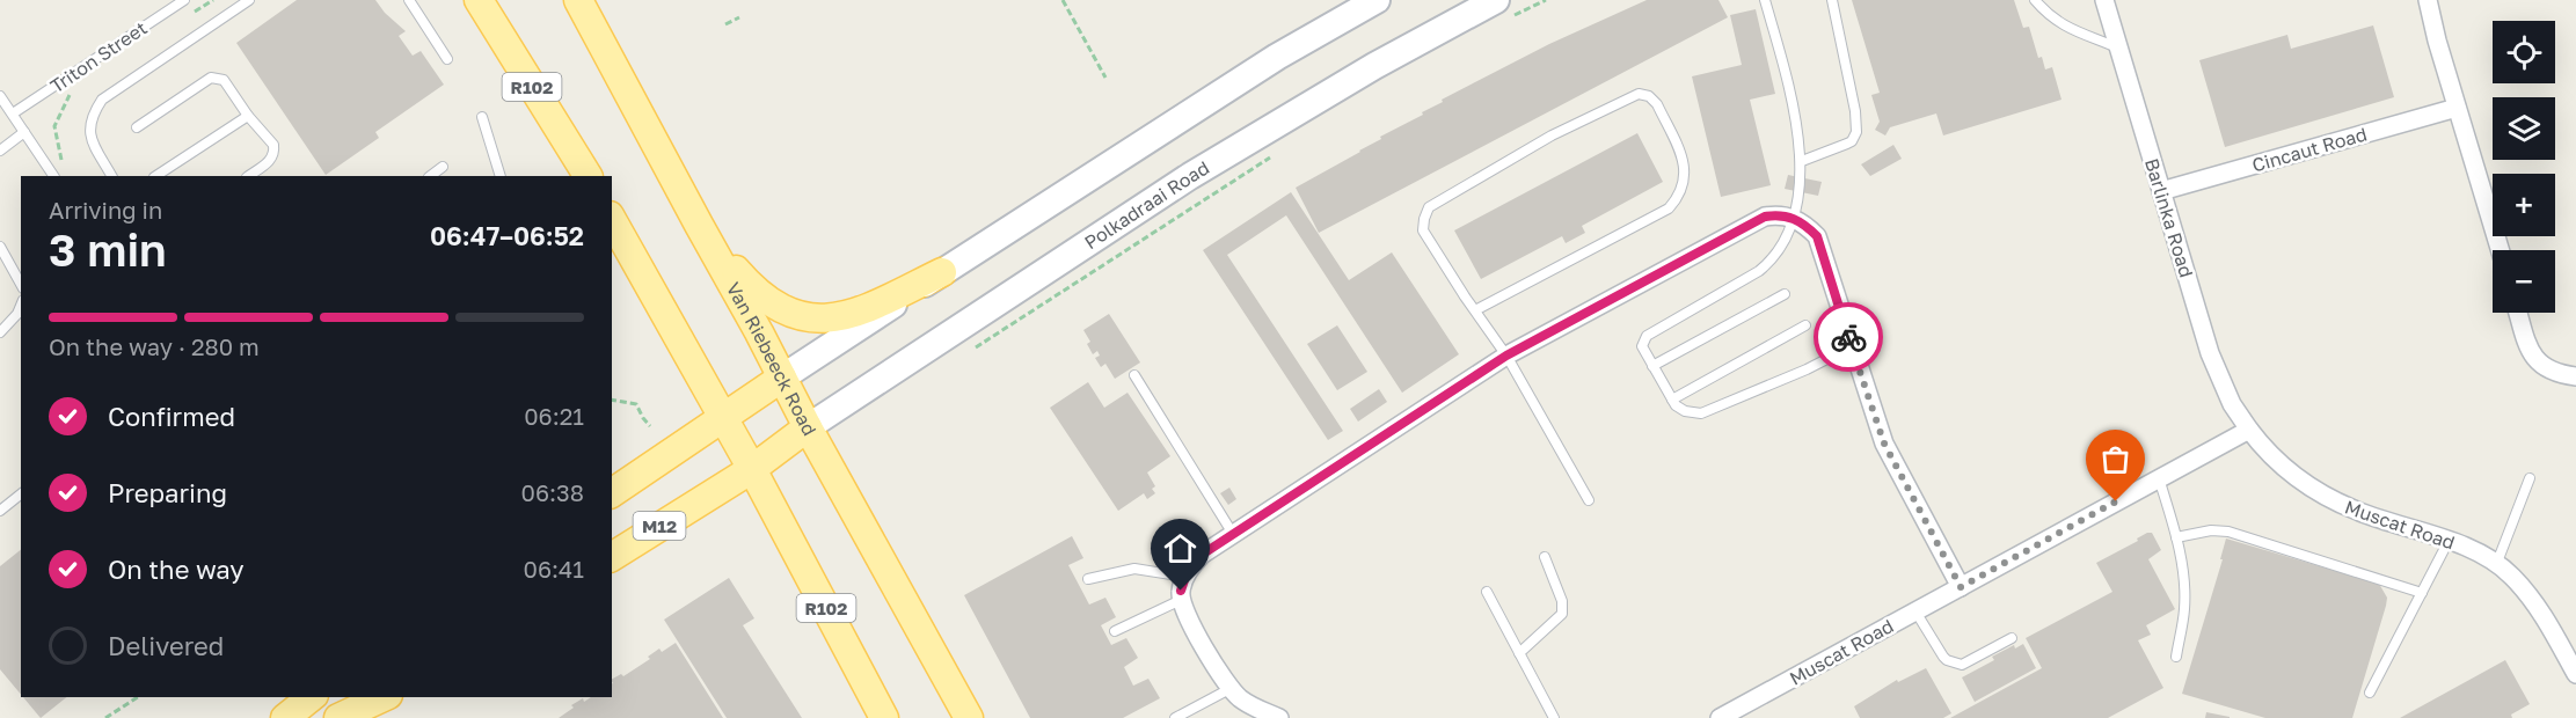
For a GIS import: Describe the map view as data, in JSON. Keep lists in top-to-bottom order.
{
  "streets": {
    "main road": [
      "R102",
      "Polkadraai Road",
      "Van Riebeeck Road",
      "M12"
    ],
    "street": ["Cincaut Road", "Barlinka Road", "Muscat Road"],
    "lane": ["Triton Street"]
  },
  "crossings": [
    ["R102", "M12"],
    ["Cincaut Road", "Barlinka Road"],
    ["Polkadraai Road", "Van Riebeeck Road"],
    ["Polkadraai Road", "M12"],
    ["Barlinka Road", "Muscat Road"],
    ["Van Riebeeck Road", "M12"]
  ],
  "page": {
    "map_buttons": ["+", "−"],
    "heading": ["3 min", "Arriving in", "06:47–06:52"],
    "bar": "On the way · 280 m",
    "list": [
      ["Confirmed", "06:21"],
      ["Preparing", "06:38"],
      ["On the way", "06:41"],
      "Delivered"
    ]
  }
}
